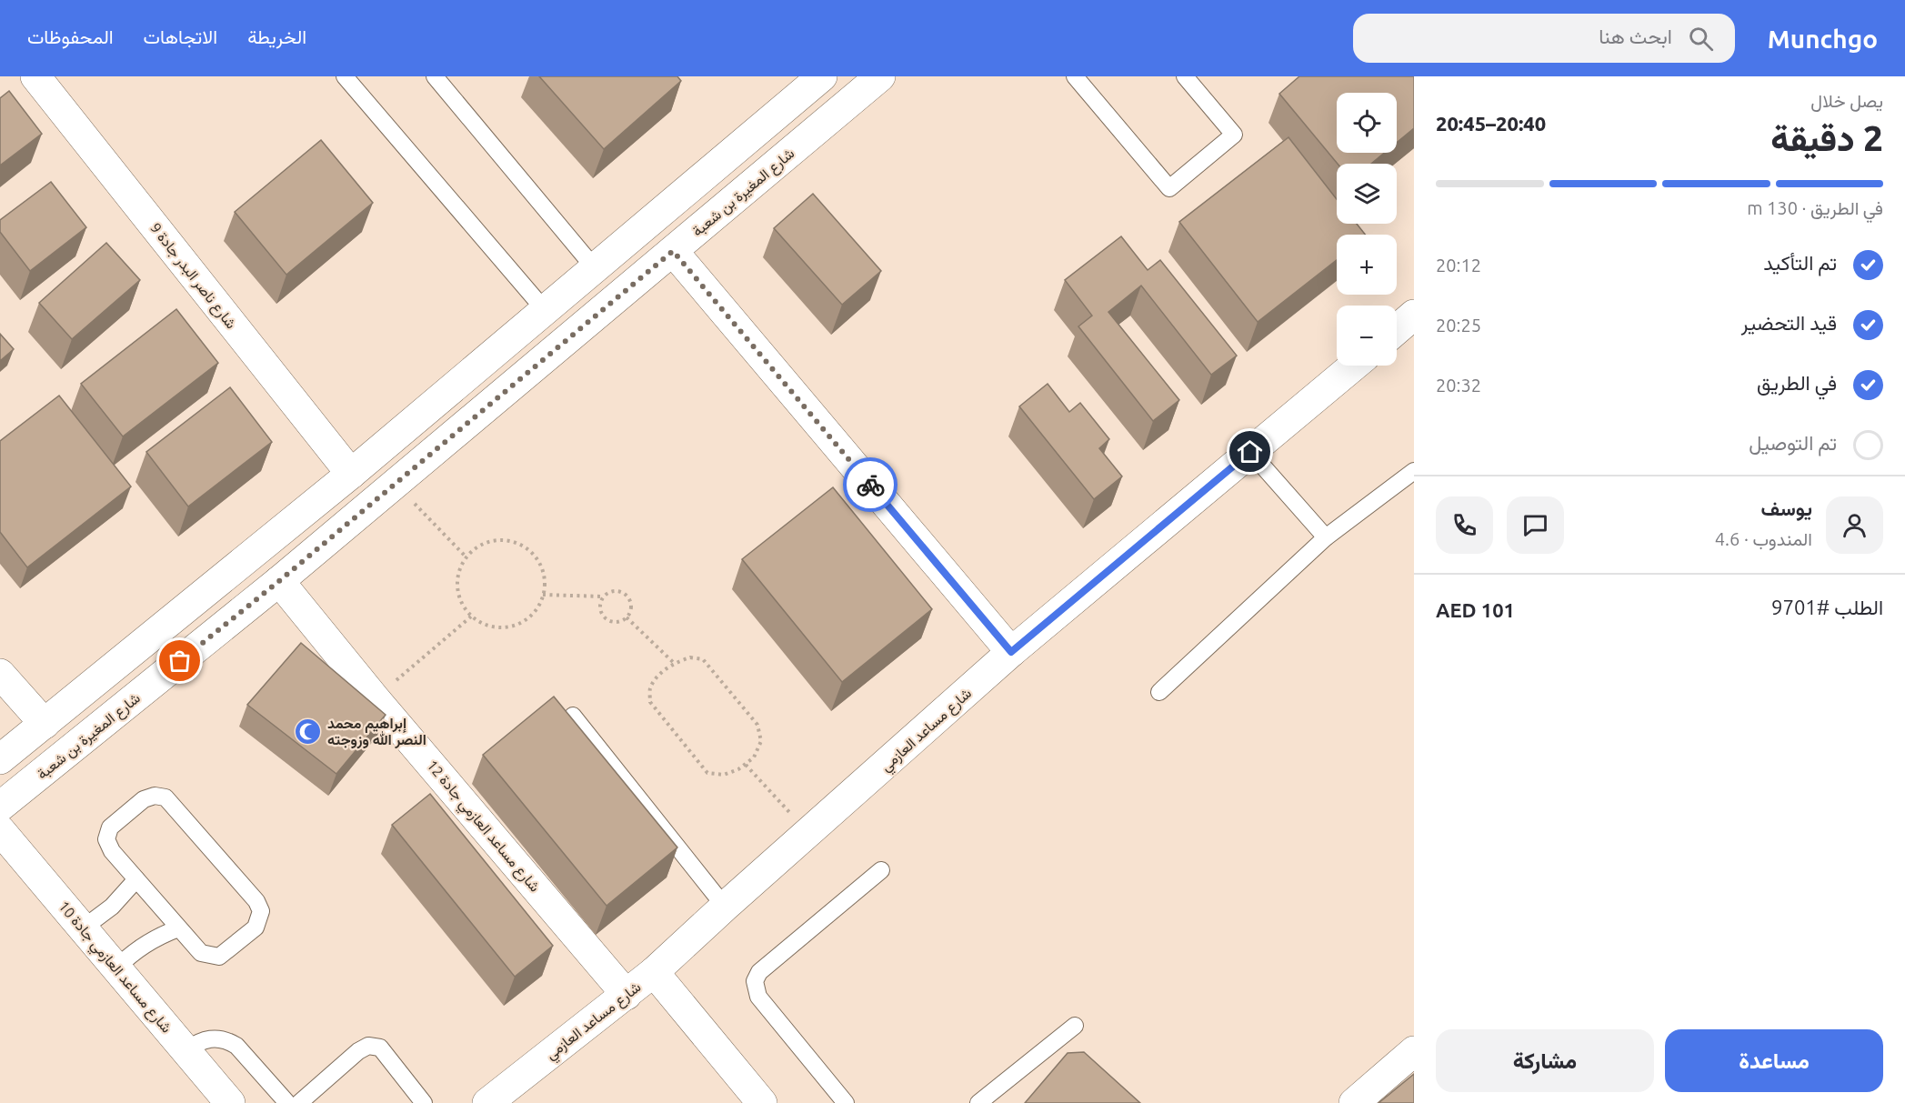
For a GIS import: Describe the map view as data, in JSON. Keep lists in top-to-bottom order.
{
  "streets": {
    "street": [
      "شارع المغيرة بن شعبة",
      "شارع ناصر البدر جادة 9",
      "شارع مساعد العازمي",
      "شارع مساعد العازمي جادة 12",
      "شارع مساعد العازمي جادة 10"
    ]
  },
  "crossings": [
    ["شارع المغيرة بن شعبة", "شارع مساعد العازمي جادة 12"],
    ["شارع مساعد العازمي", "شارع مساعد العازمي جادة 12"]
  ],
  "places": {
    "mosque": ["إبراهيم محمد النصر الله وزوجته"]
  },
  "page": {
    "header": "Munchgo",
    "search": "ابحث هنا",
    "nav": ["الخريطة", "الاتجاهات", "المحفوظات"],
    "heading": ["2 دقيقة", "يصل خلال", "20:40–20:45"],
    "panel": [
      "يوسف",
      "المندوب · 4.6",
      "الطلب #9701",
      "AED 101"
    ],
    "map_buttons": ["+", "−"],
    "bar": "في الطريق · 130 m",
    "list": [
      ["تم التأكيد", "20:12"],
      ["قيد التحضير", "20:25"],
      ["في الطريق", "20:32"],
      "تم التوصيل"
    ],
    "buttons": ["مساعدة", "مشاركة"]
  }
}
